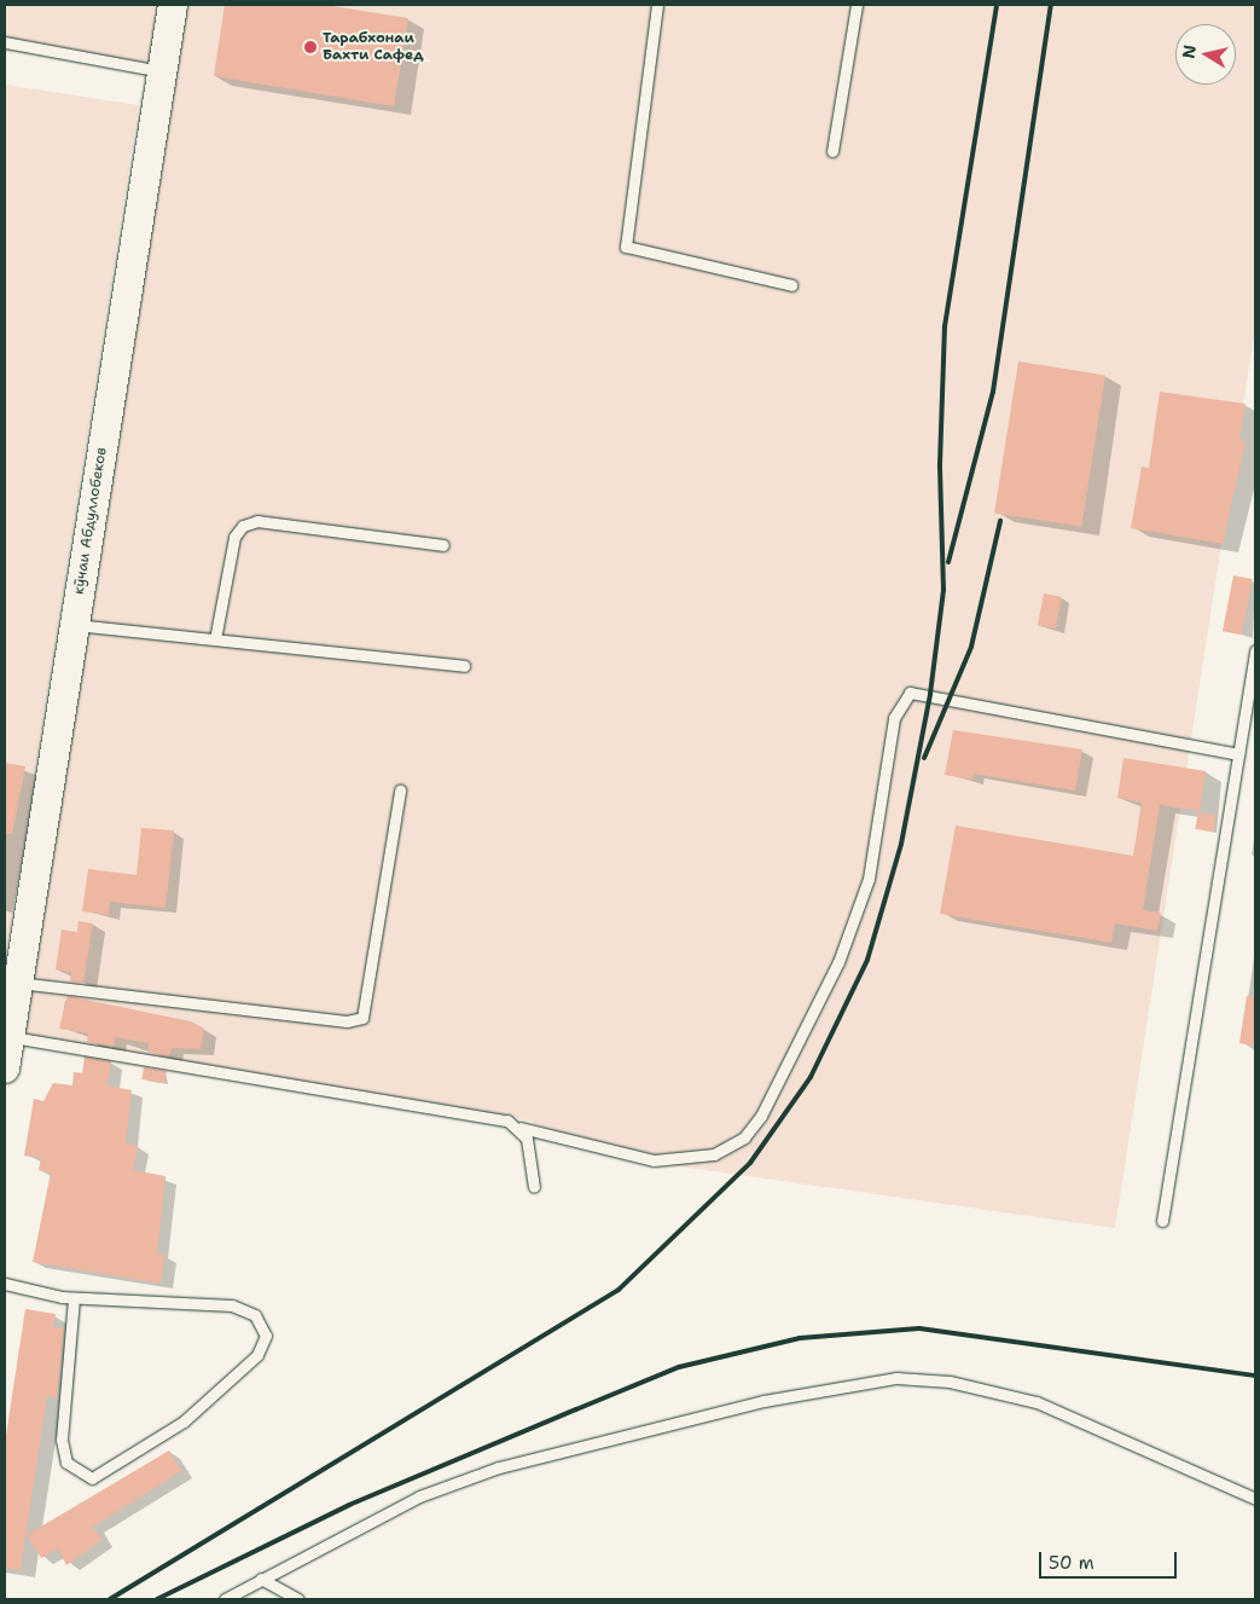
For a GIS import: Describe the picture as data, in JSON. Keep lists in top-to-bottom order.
{
  "streets": {
    "street": ["кӯчаи Абдуллобеков"]
  },
  "places": ["Тарабхонаи Бахти Сафед"],
  "scale_bar": "50 m",
  "north": "left"
}
